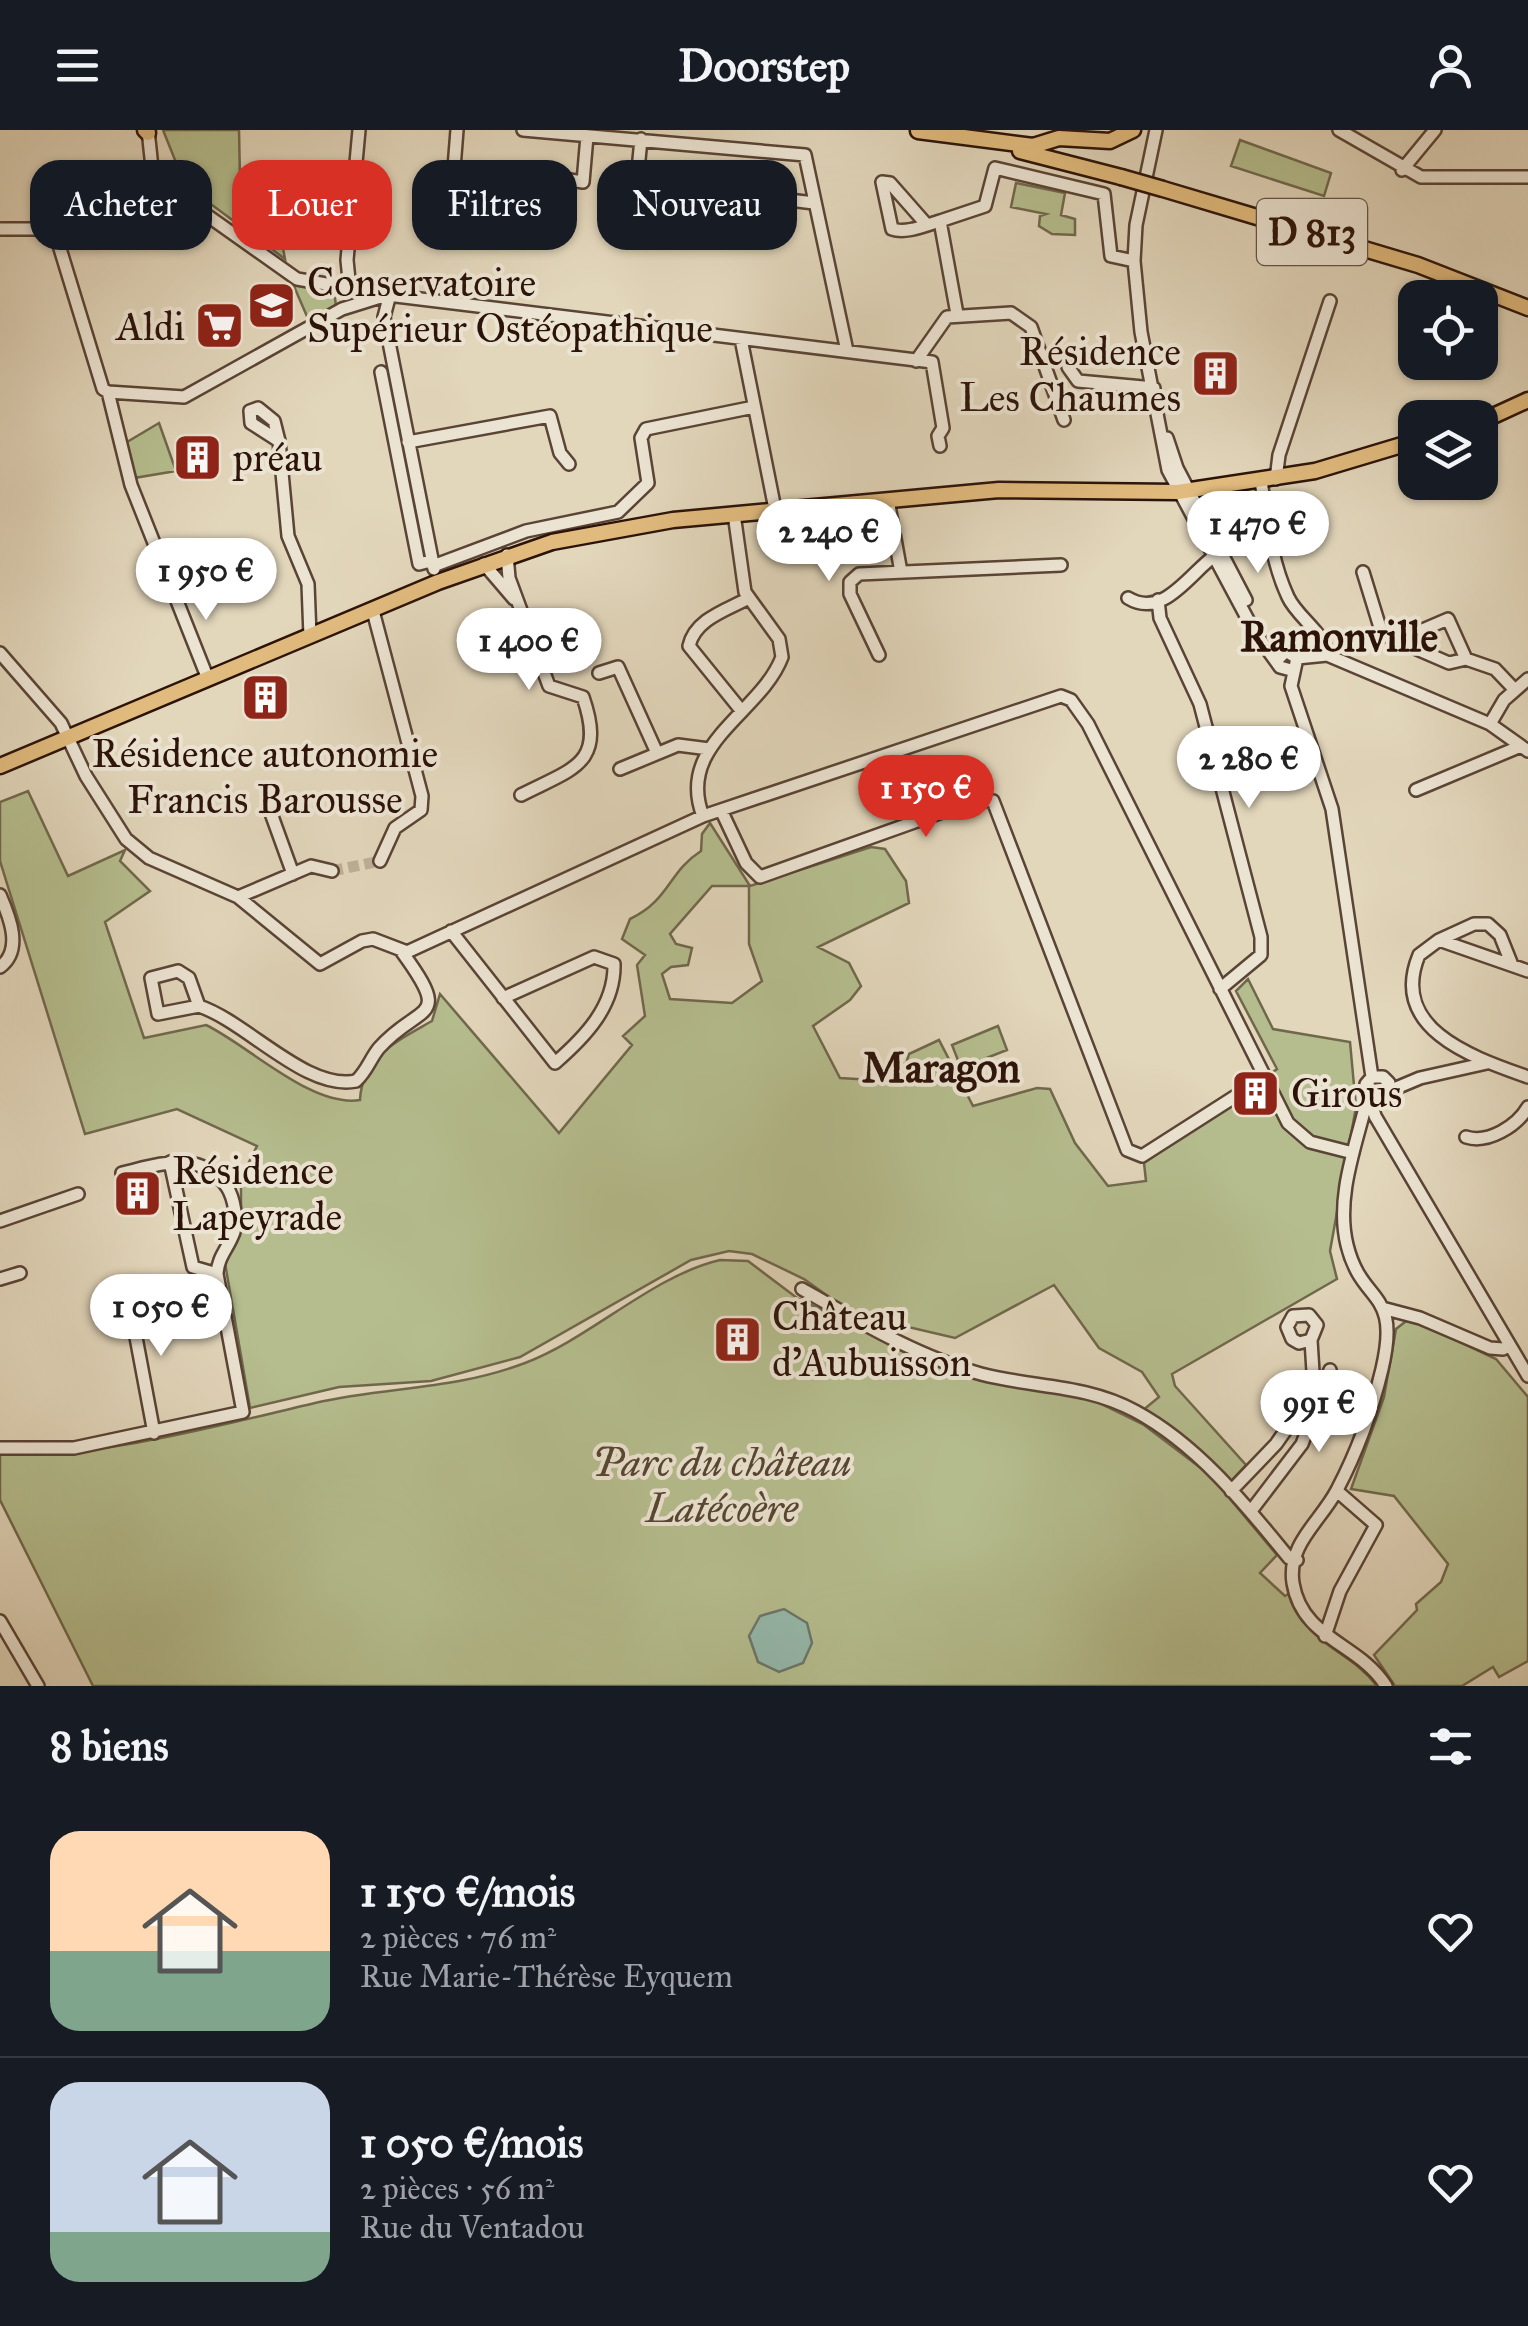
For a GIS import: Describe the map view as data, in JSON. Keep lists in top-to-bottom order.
{
  "streets": {
    "main road": ["D 813"]
  },
  "districts": ["Ramonville", "Maragon"],
  "parks": ["Parc du château Latécoère"],
  "places": {
    "school or university": ["Conservatoire Supérieur Ostéopathique"],
    "supermarket": ["Aldi"],
    "building": [
      "Résidence Les Chaumes",
      "préau",
      "Résidence autonomie Francis Barousse",
      "Girous",
      "Résidence Lapeyrade",
      "Château d'Aubuisson"
    ]
  },
  "page": {
    "header": "Doorstep",
    "chip": [
      "Acheter",
      "Louer",
      "Filtres",
      "Nouveau"
    ],
    "price": [
      "1 470 €",
      "2 240 €",
      "1 950 €",
      "1 400 €",
      "2 280 €",
      "1 150 €",
      "1 050 €",
      "991 €"
    ],
    "heading": "8 biens",
    "list": [
      {
        "name": "1 150 €/mois",
        "note": "2 pièces · 76 m² · Rue Marie-Thérèse Eyquem"
      },
      {
        "name": "1 050 €/mois",
        "note": "2 pièces · 56 m² · Rue du Ventadou"
      }
    ]
  }
}
